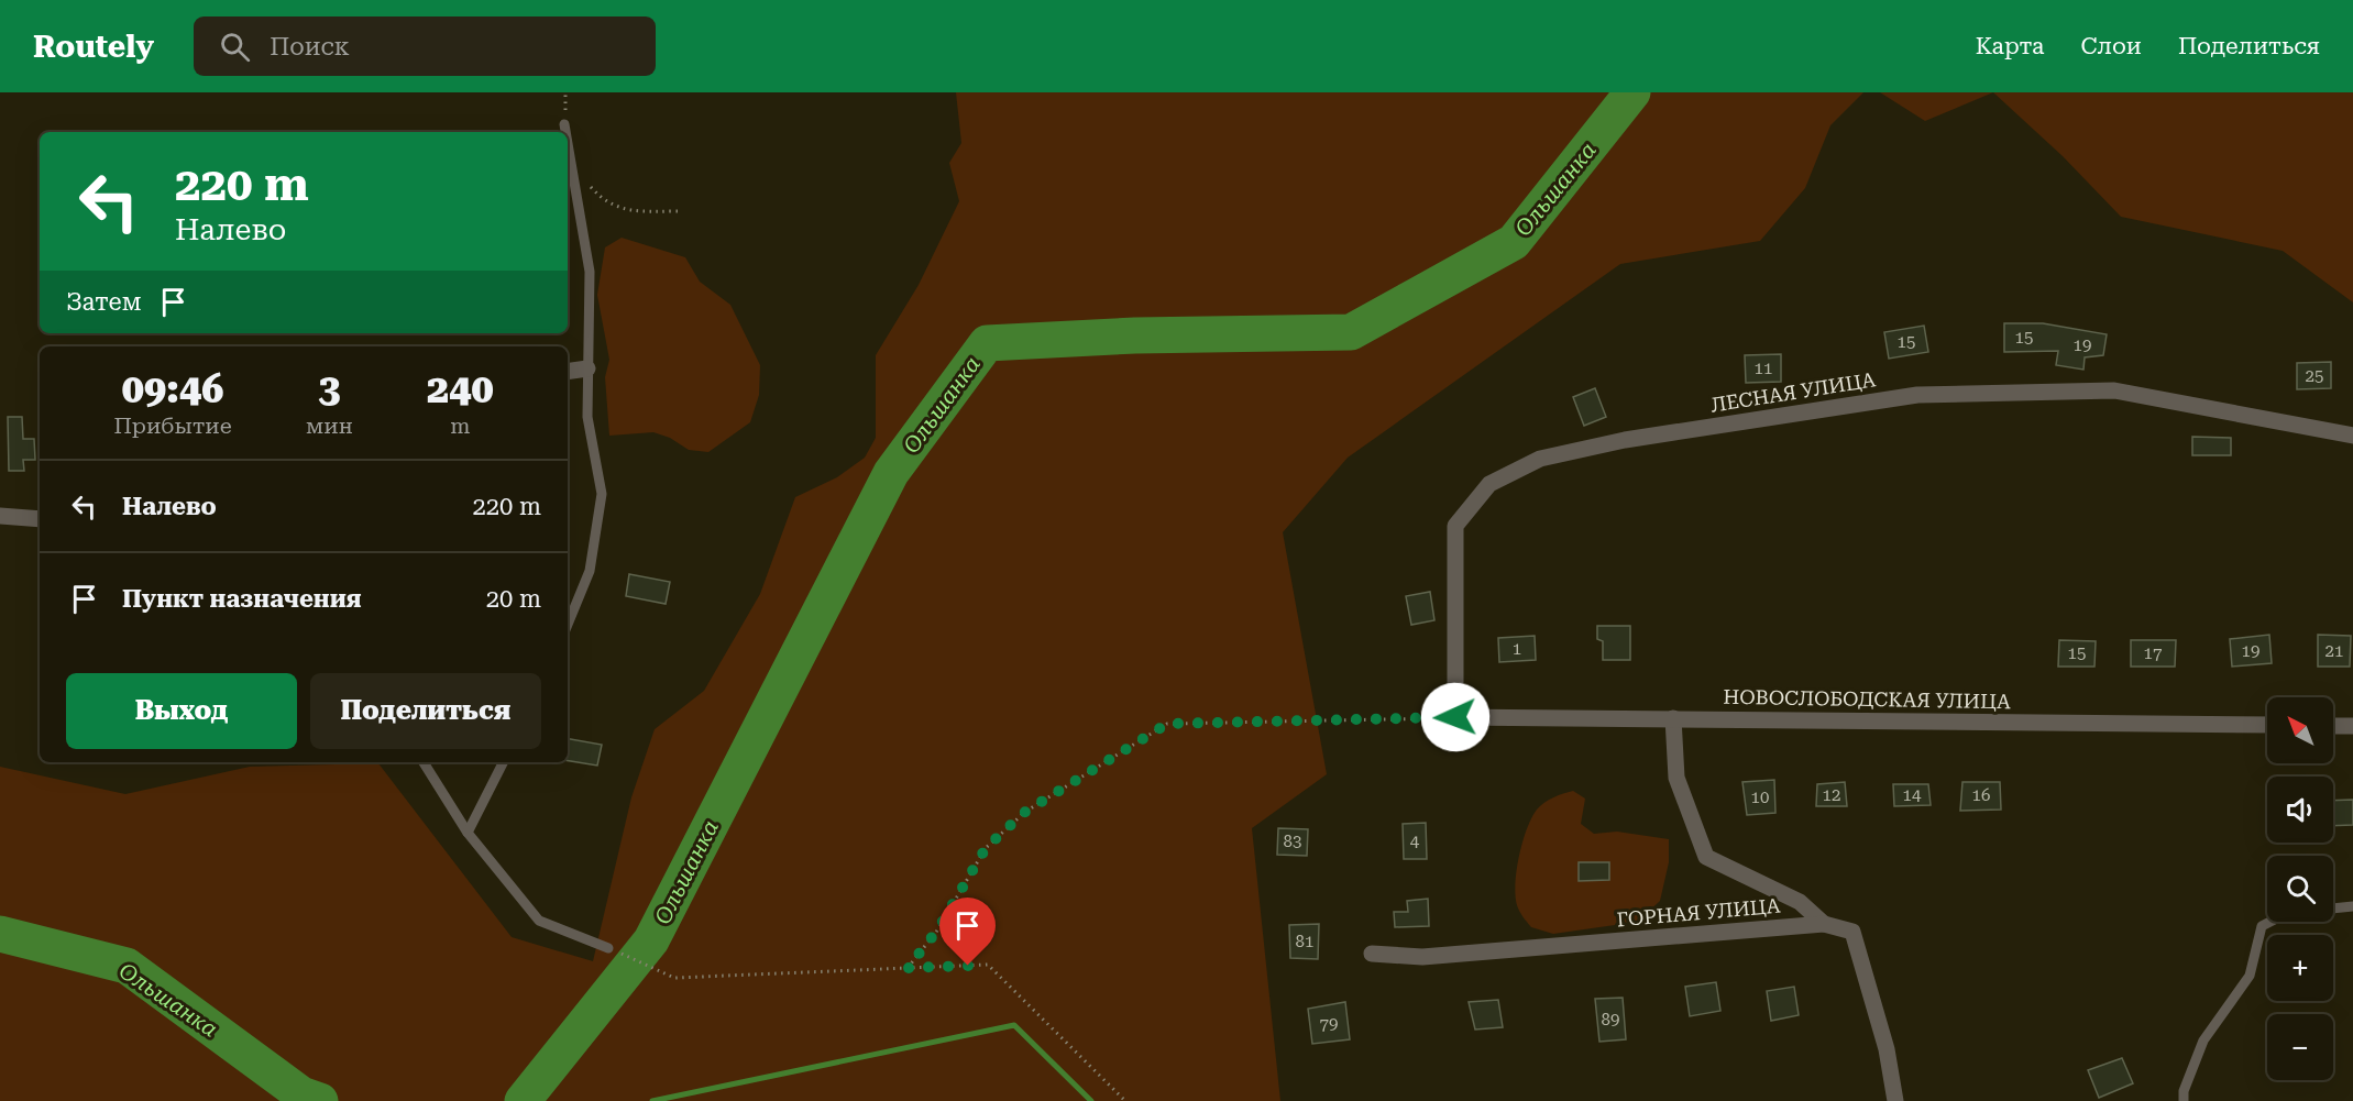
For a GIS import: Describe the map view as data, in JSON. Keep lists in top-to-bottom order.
{
  "streets": {
    "street": ["ЛЕСНАЯ УЛИЦА", "НОВОСЛОБОДСКАЯ УЛИЦА", "ГОРНАЯ УЛИЦА"]
  },
  "crossings": [
    ["ЛЕСНАЯ УЛИЦА", "НОВОСЛОБОДСКАЯ УЛИЦА"]
  ],
  "water": ["Ольшанка"],
  "house_numbers": [
    "15",
    "15",
    "19",
    "11",
    "25",
    "1",
    "19",
    "21",
    "15",
    "17",
    "12",
    "14",
    "16",
    "10",
    "83",
    "4",
    "81",
    "89",
    "79"
  ],
  "north": "top left",
  "page": {
    "header": "Routely",
    "search": "Поиск",
    "nav": ["Карта", "Слои", "Поделиться"],
    "turn": ["220 m", "Налево"],
    "then": "Затем",
    "eta": [
      "09:46",
      "Прибытие",
      "3",
      "мин",
      "240",
      "m"
    ],
    "list": [
      {
        "name": "Налево",
        "value": "220 m"
      },
      {
        "name": "Пункт назначения",
        "value": "20 m"
      }
    ],
    "buttons": ["Выход", "Поделиться"],
    "map_buttons": ["+", "−"]
  }
}
